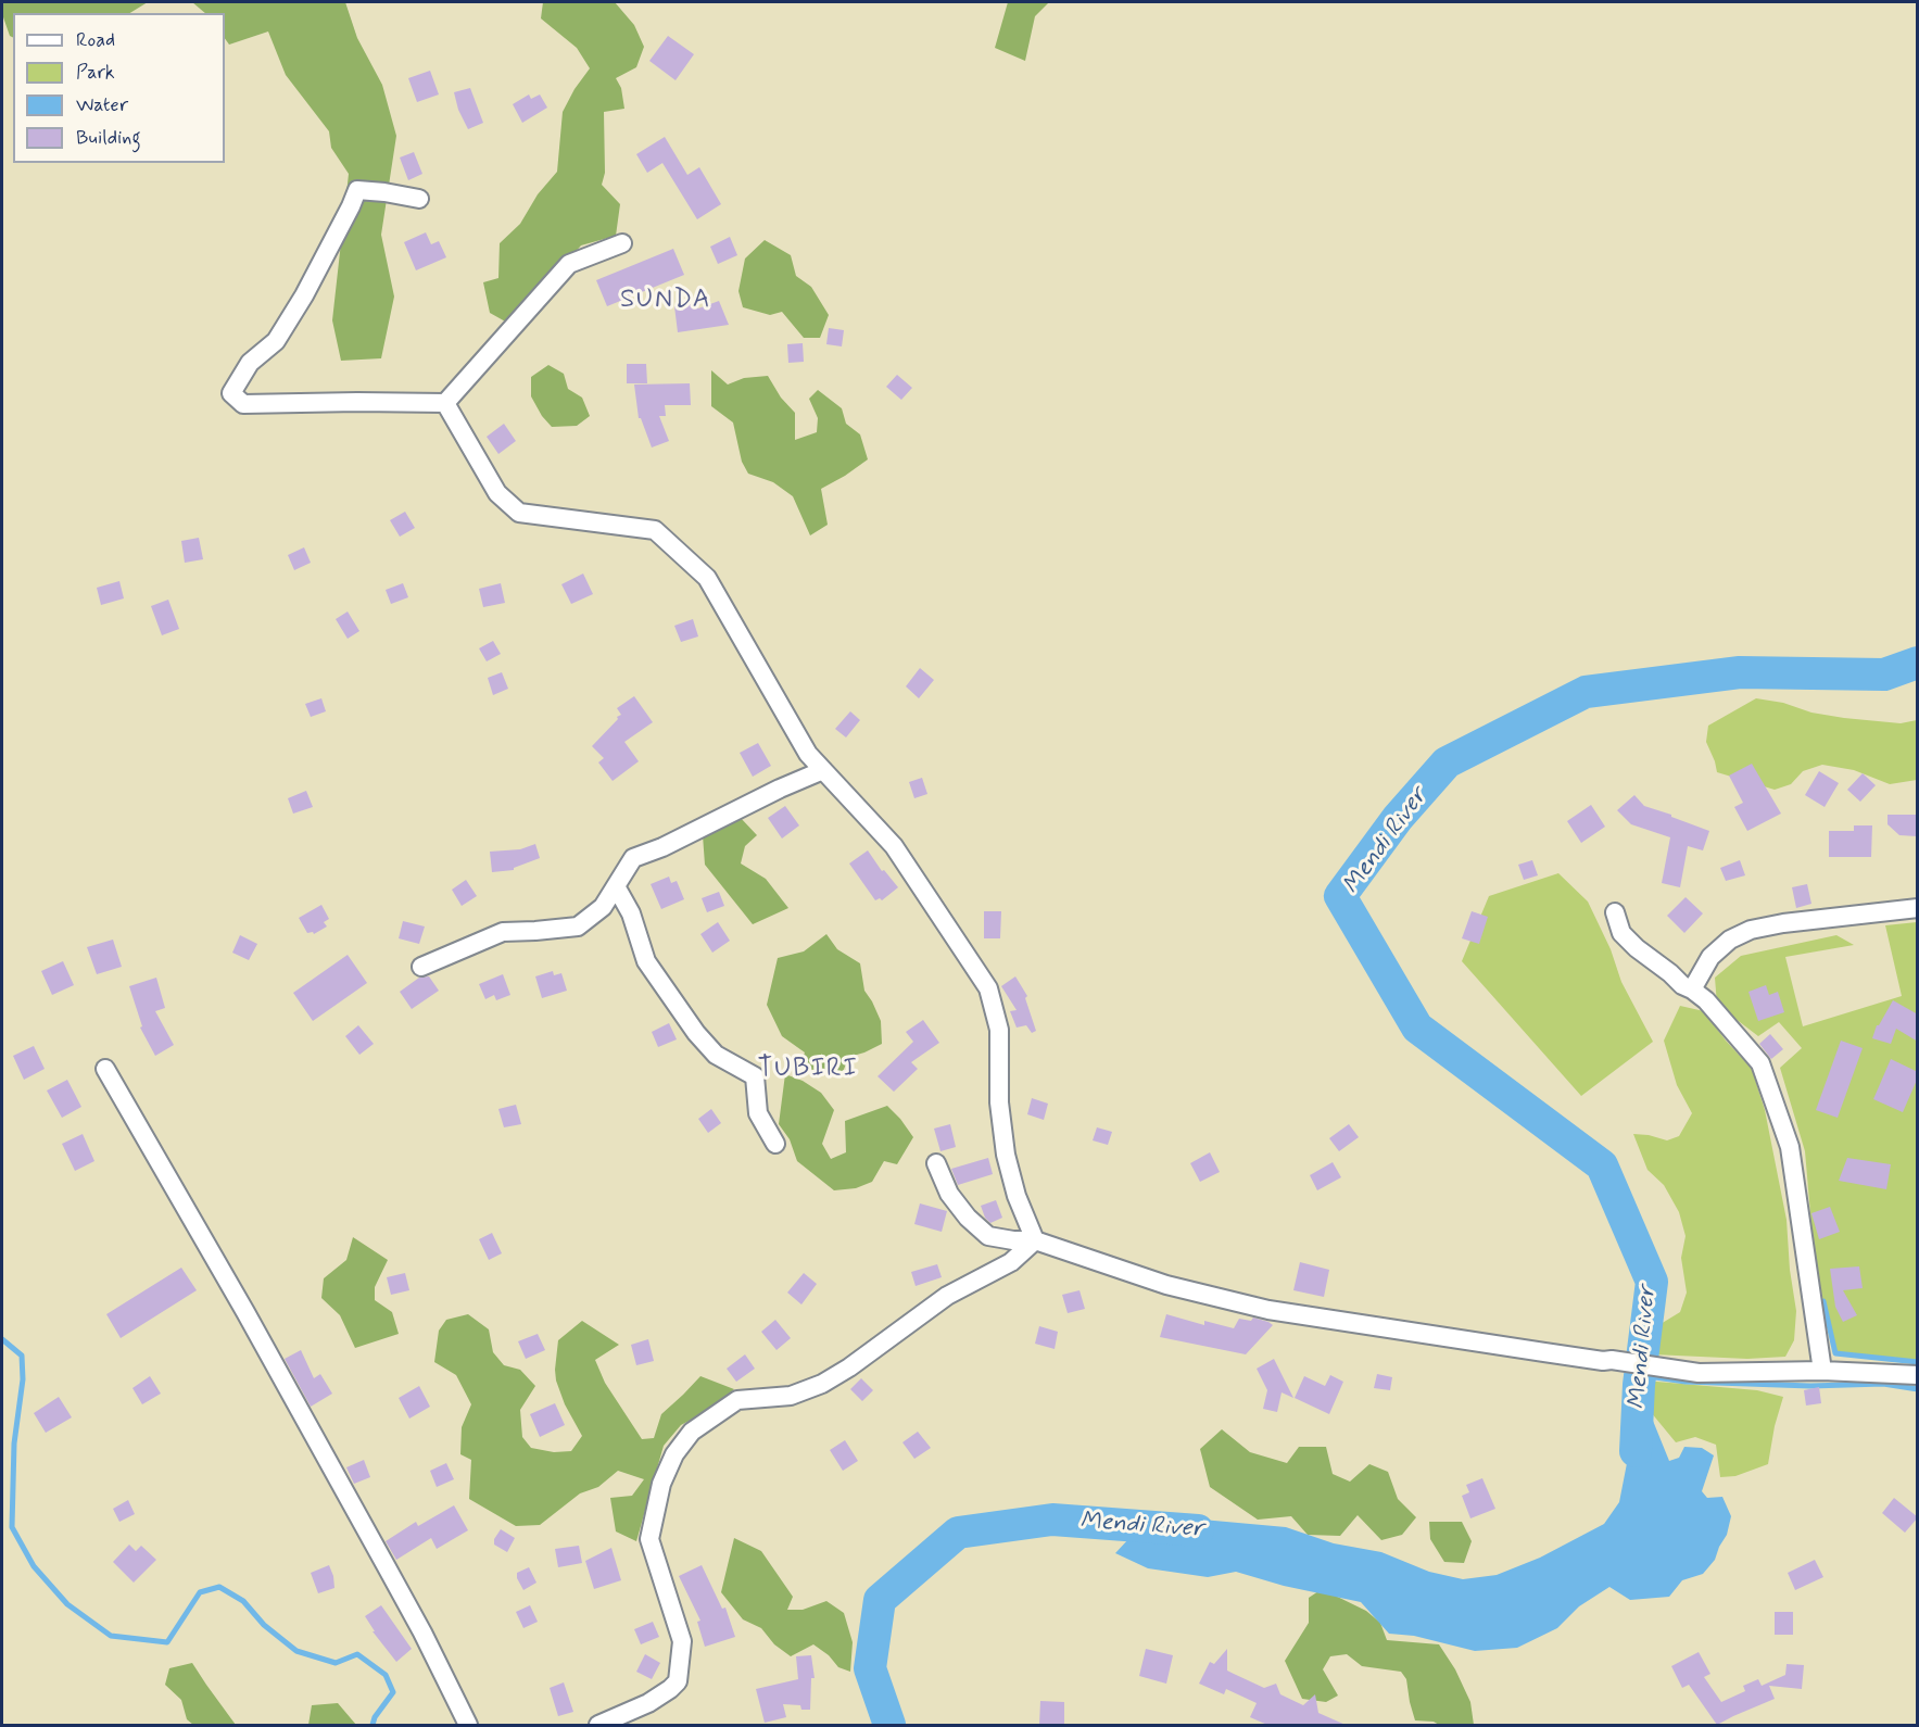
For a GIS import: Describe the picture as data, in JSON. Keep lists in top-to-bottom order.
{
  "districts": ["SUNDA", "TUBIRI"],
  "water": ["Mendi River"],
  "legend": [
    "Road",
    "Park",
    "Water",
    "Building"
  ]
}
